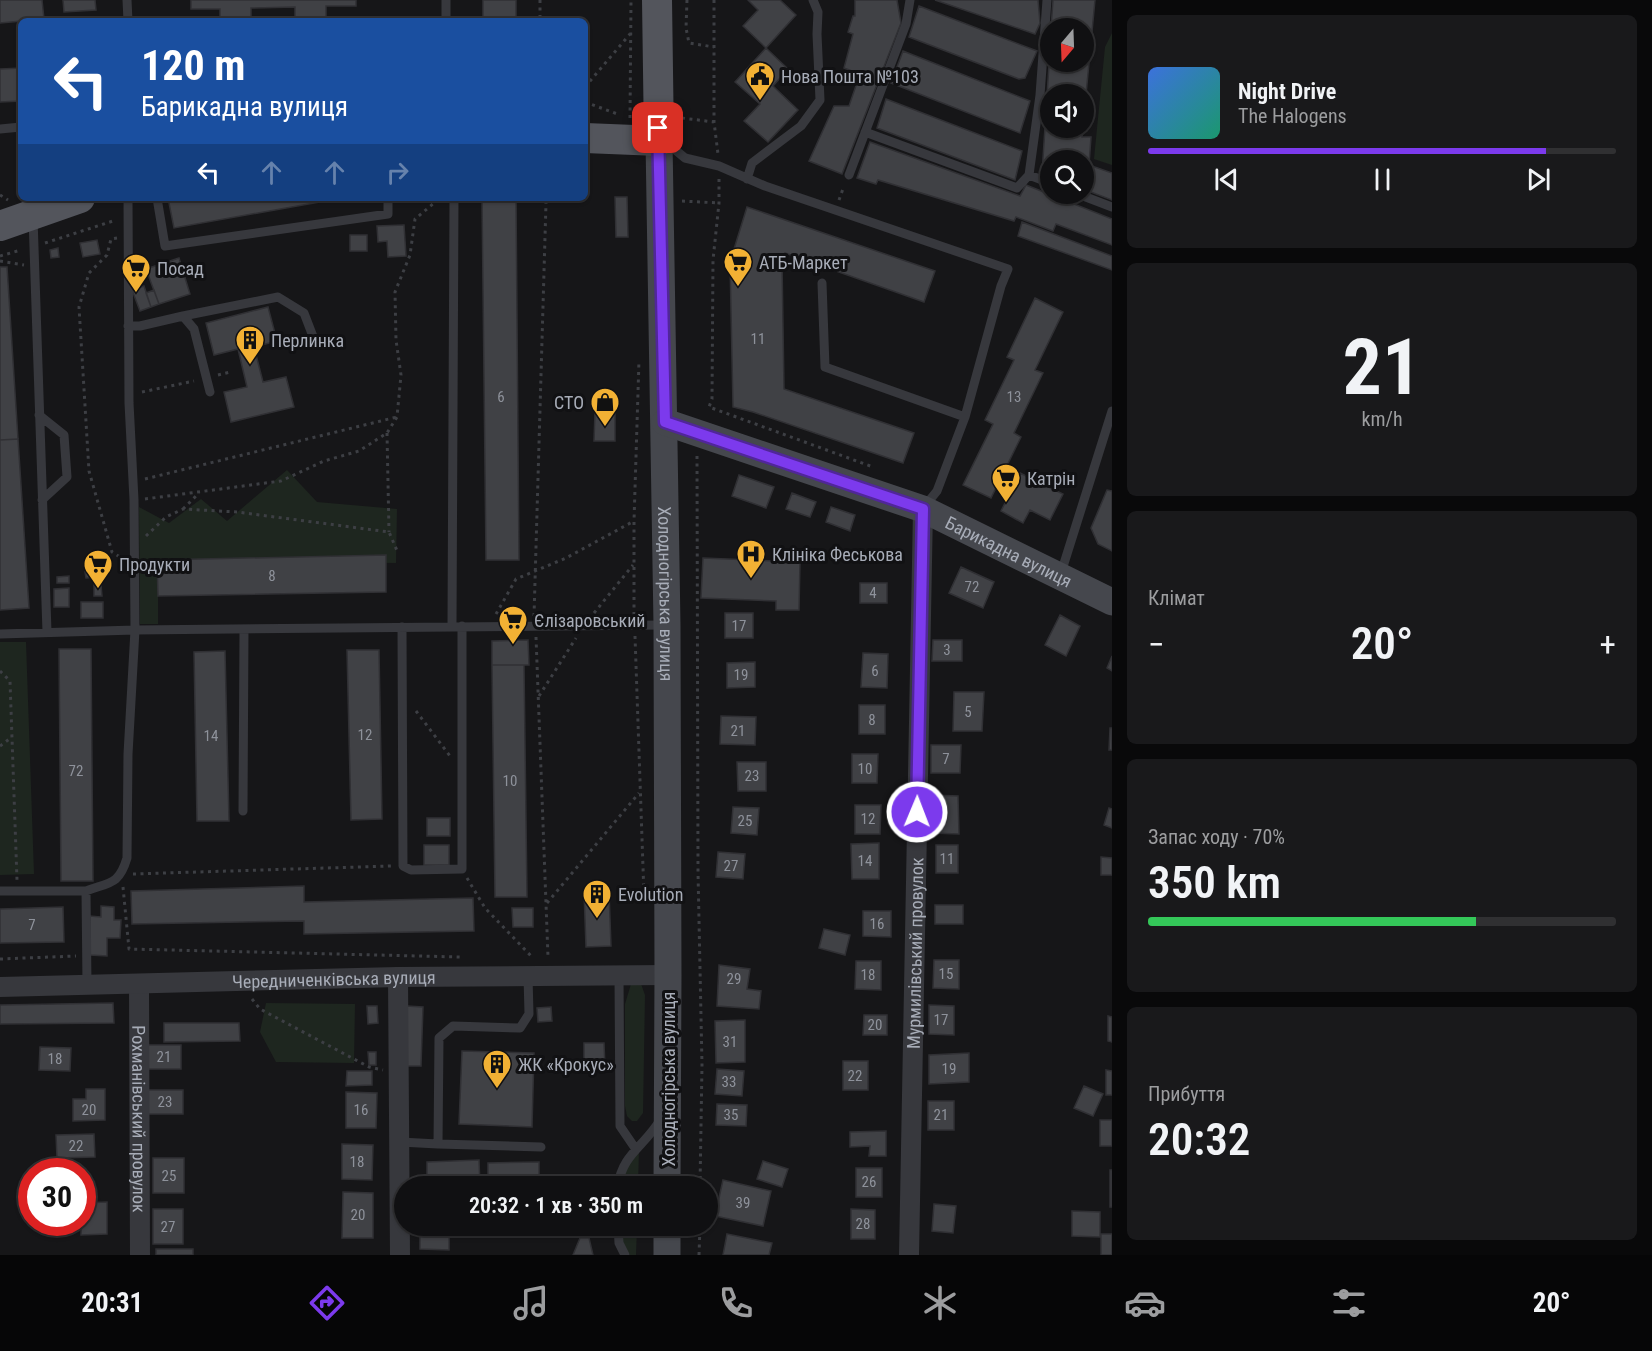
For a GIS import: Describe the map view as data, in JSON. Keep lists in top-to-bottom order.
{
  "streets": {
    "main road": ["Барикадна вулиця", "Холодногірська вулиця"],
    "street": ["Мурмилівський провулок", "Чередниченківська вулиця", "Рохманівський провулок"]
  },
  "crossings": [
    ["Барикадна вулиця", "Холодногірська вулиця"],
    ["Барикадна вулиця", "Мурмилівський провулок"],
    ["Холодногірська вулиця", "Чередниченківська вулиця"],
    ["Чередниченківська вулиця", "Рохманівський провулок"]
  ],
  "places": {
    "public building": ["Нова Пошта №103"],
    "supermarket": [
      "АТБ-Маркет",
      "Посад",
      "Катрін",
      "Продукти",
      "Єлізаровський"
    ],
    "building": ["Перлинка", "Evolution", "ЖК «Крокус»"],
    "shop": ["СТО"],
    "hospital": ["Клініка Феськова"]
  },
  "house_numbers": [
    "11",
    "6",
    "13",
    "8",
    "72",
    "4",
    "17",
    "3",
    "6",
    "19",
    "5",
    "8",
    "21",
    "12",
    "14",
    "7",
    "10",
    "72",
    "23",
    "10",
    "12",
    "25",
    "11",
    "14",
    "27",
    "16",
    "7",
    "15",
    "18",
    "29",
    "17",
    "20",
    "31",
    "21",
    "18",
    "19",
    "22",
    "33",
    "23",
    "20",
    "16",
    "35",
    "21",
    "22",
    "18",
    "25",
    "26",
    "39",
    "20",
    "28",
    "27"
  ],
  "north": "bottom",
  "page": {
    "turn": ["120 m", "Барикадна вулиця"],
    "song": ["Night Drive", "The Halogens"],
    "tile": [
      ["21", "km/h"],
      "Клімат",
      ["Запас ходу · 70%", "350 km"],
      ["Прибуття", "20:32"]
    ],
    "heat": ["−", "20°", "+"],
    "limit": "30",
    "trip": "20:32 · 1 хв · 350 m",
    "tabs": ["20:31", "20°"]
  }
}
